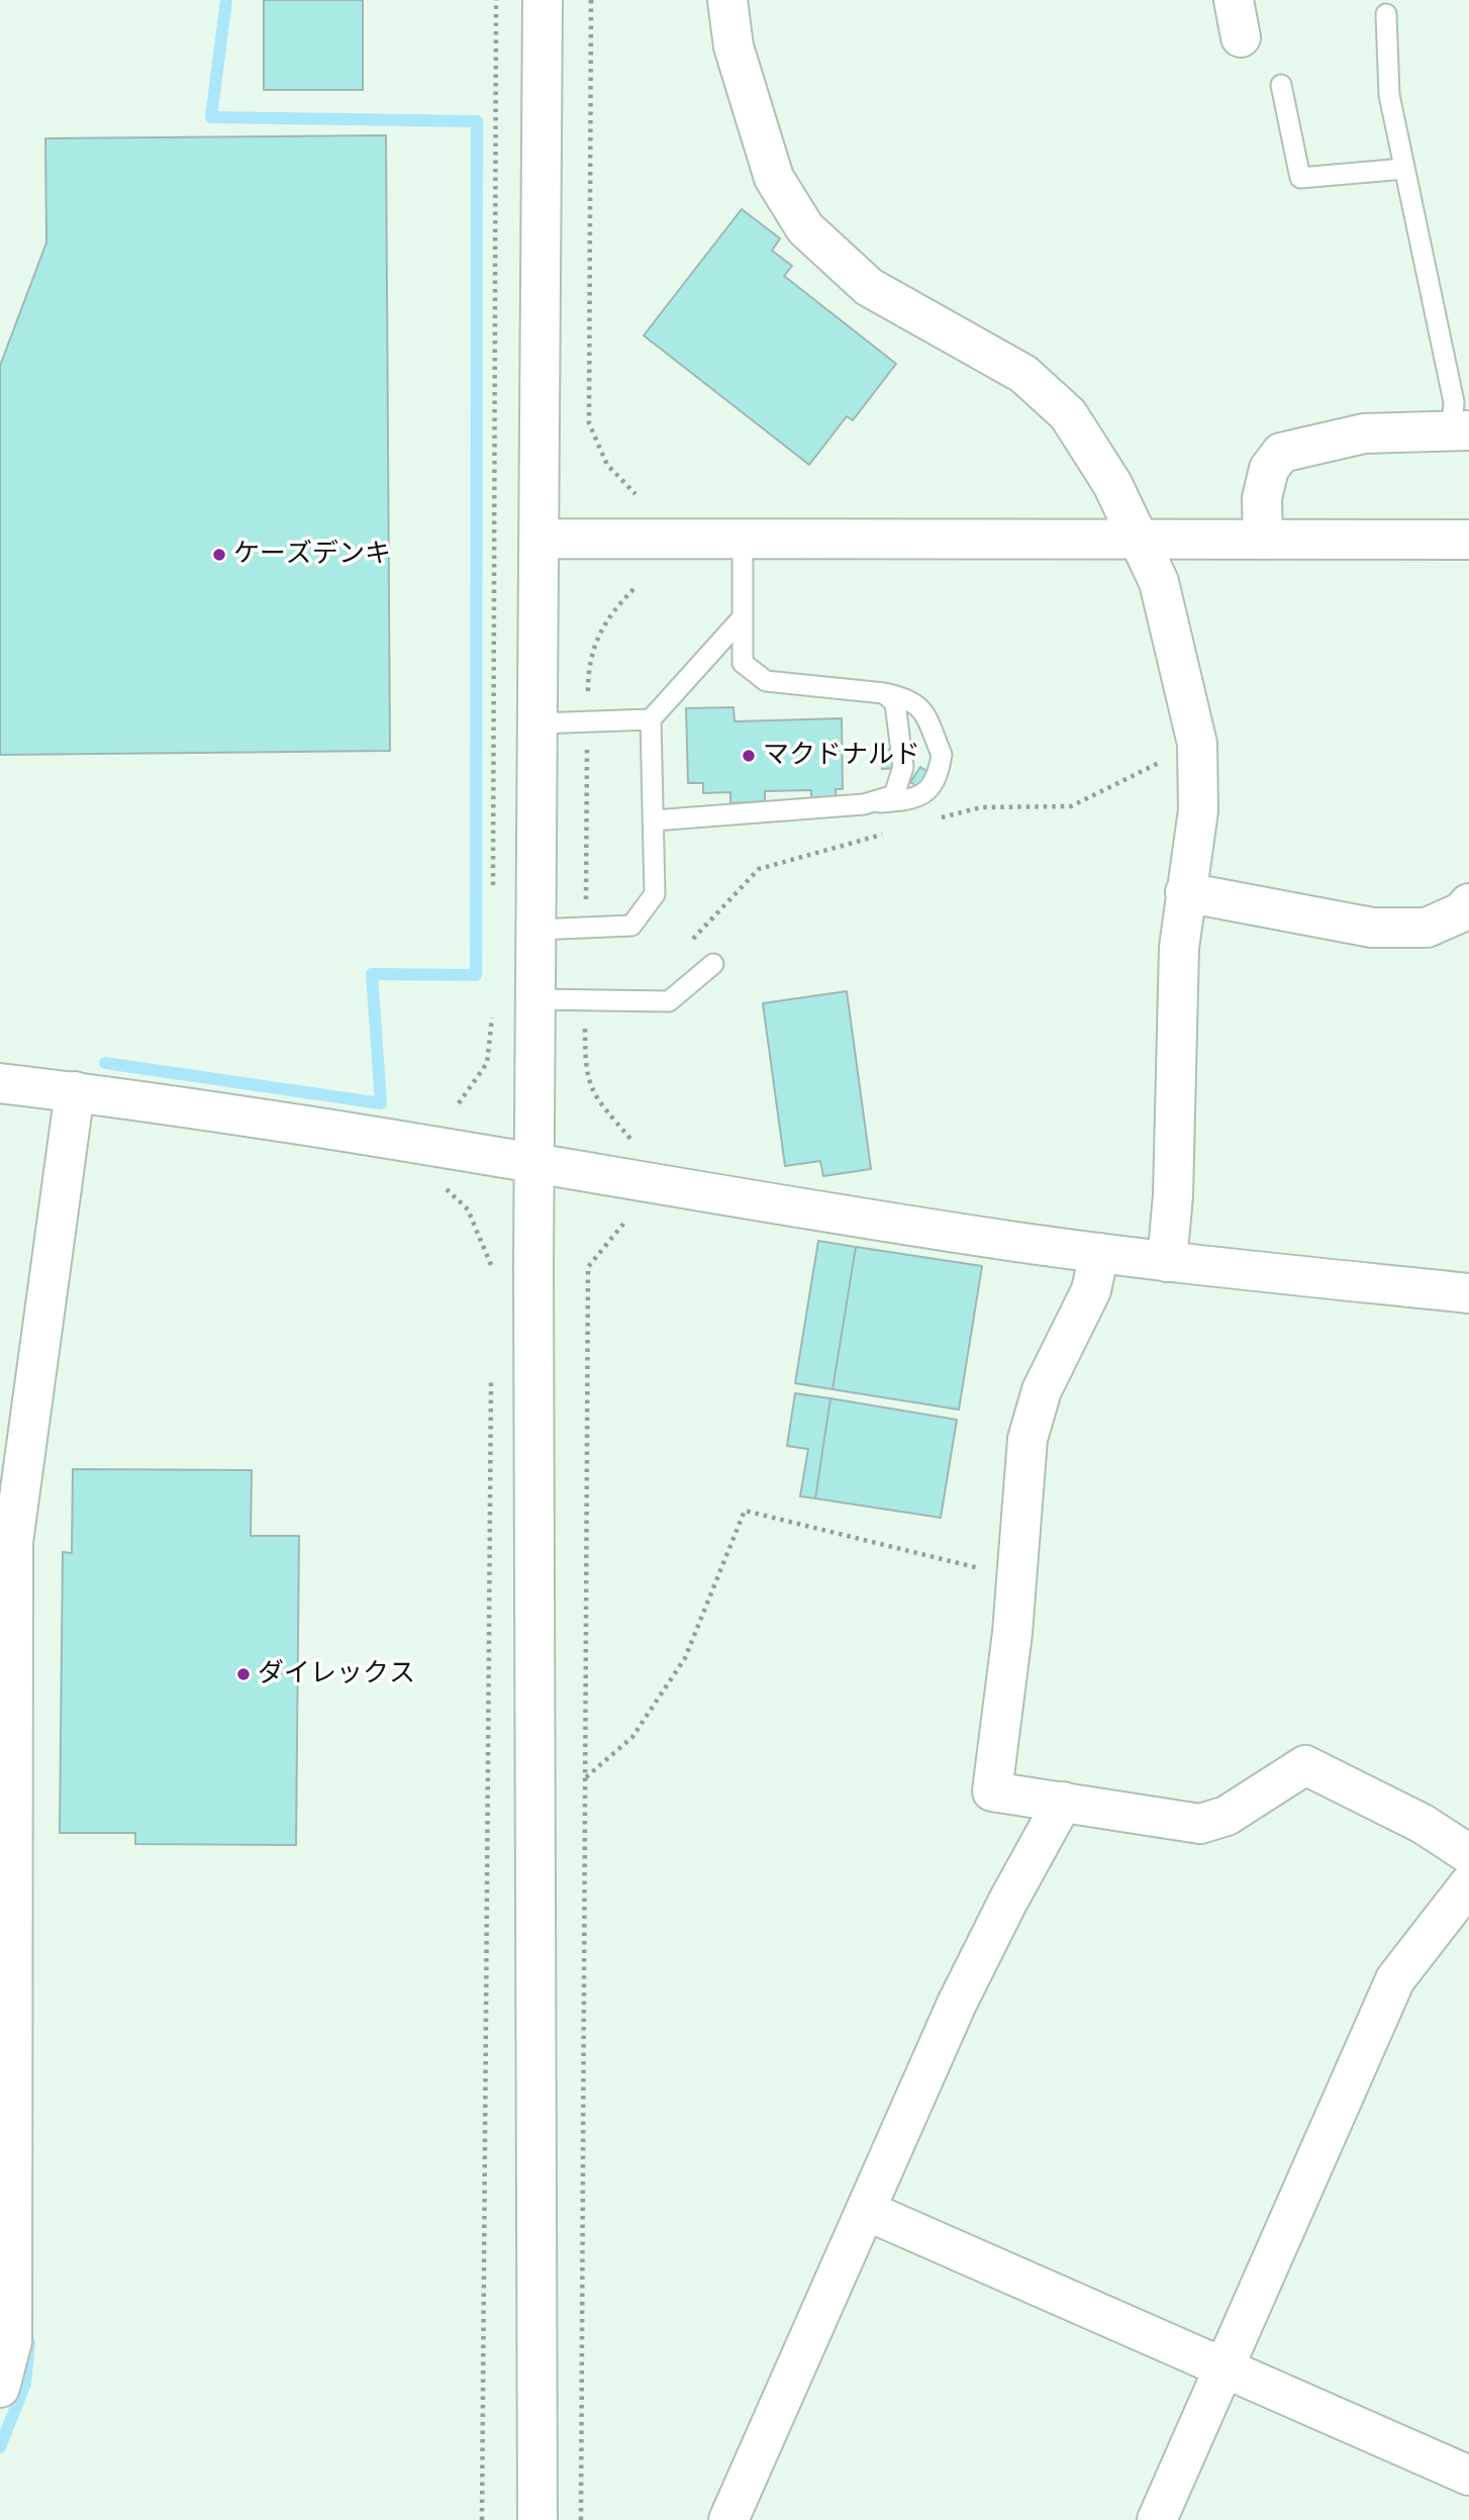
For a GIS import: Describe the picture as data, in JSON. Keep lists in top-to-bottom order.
{
  "places": ["ケーズデンキ", "マクドナルド", "ダイレックス"]
}
